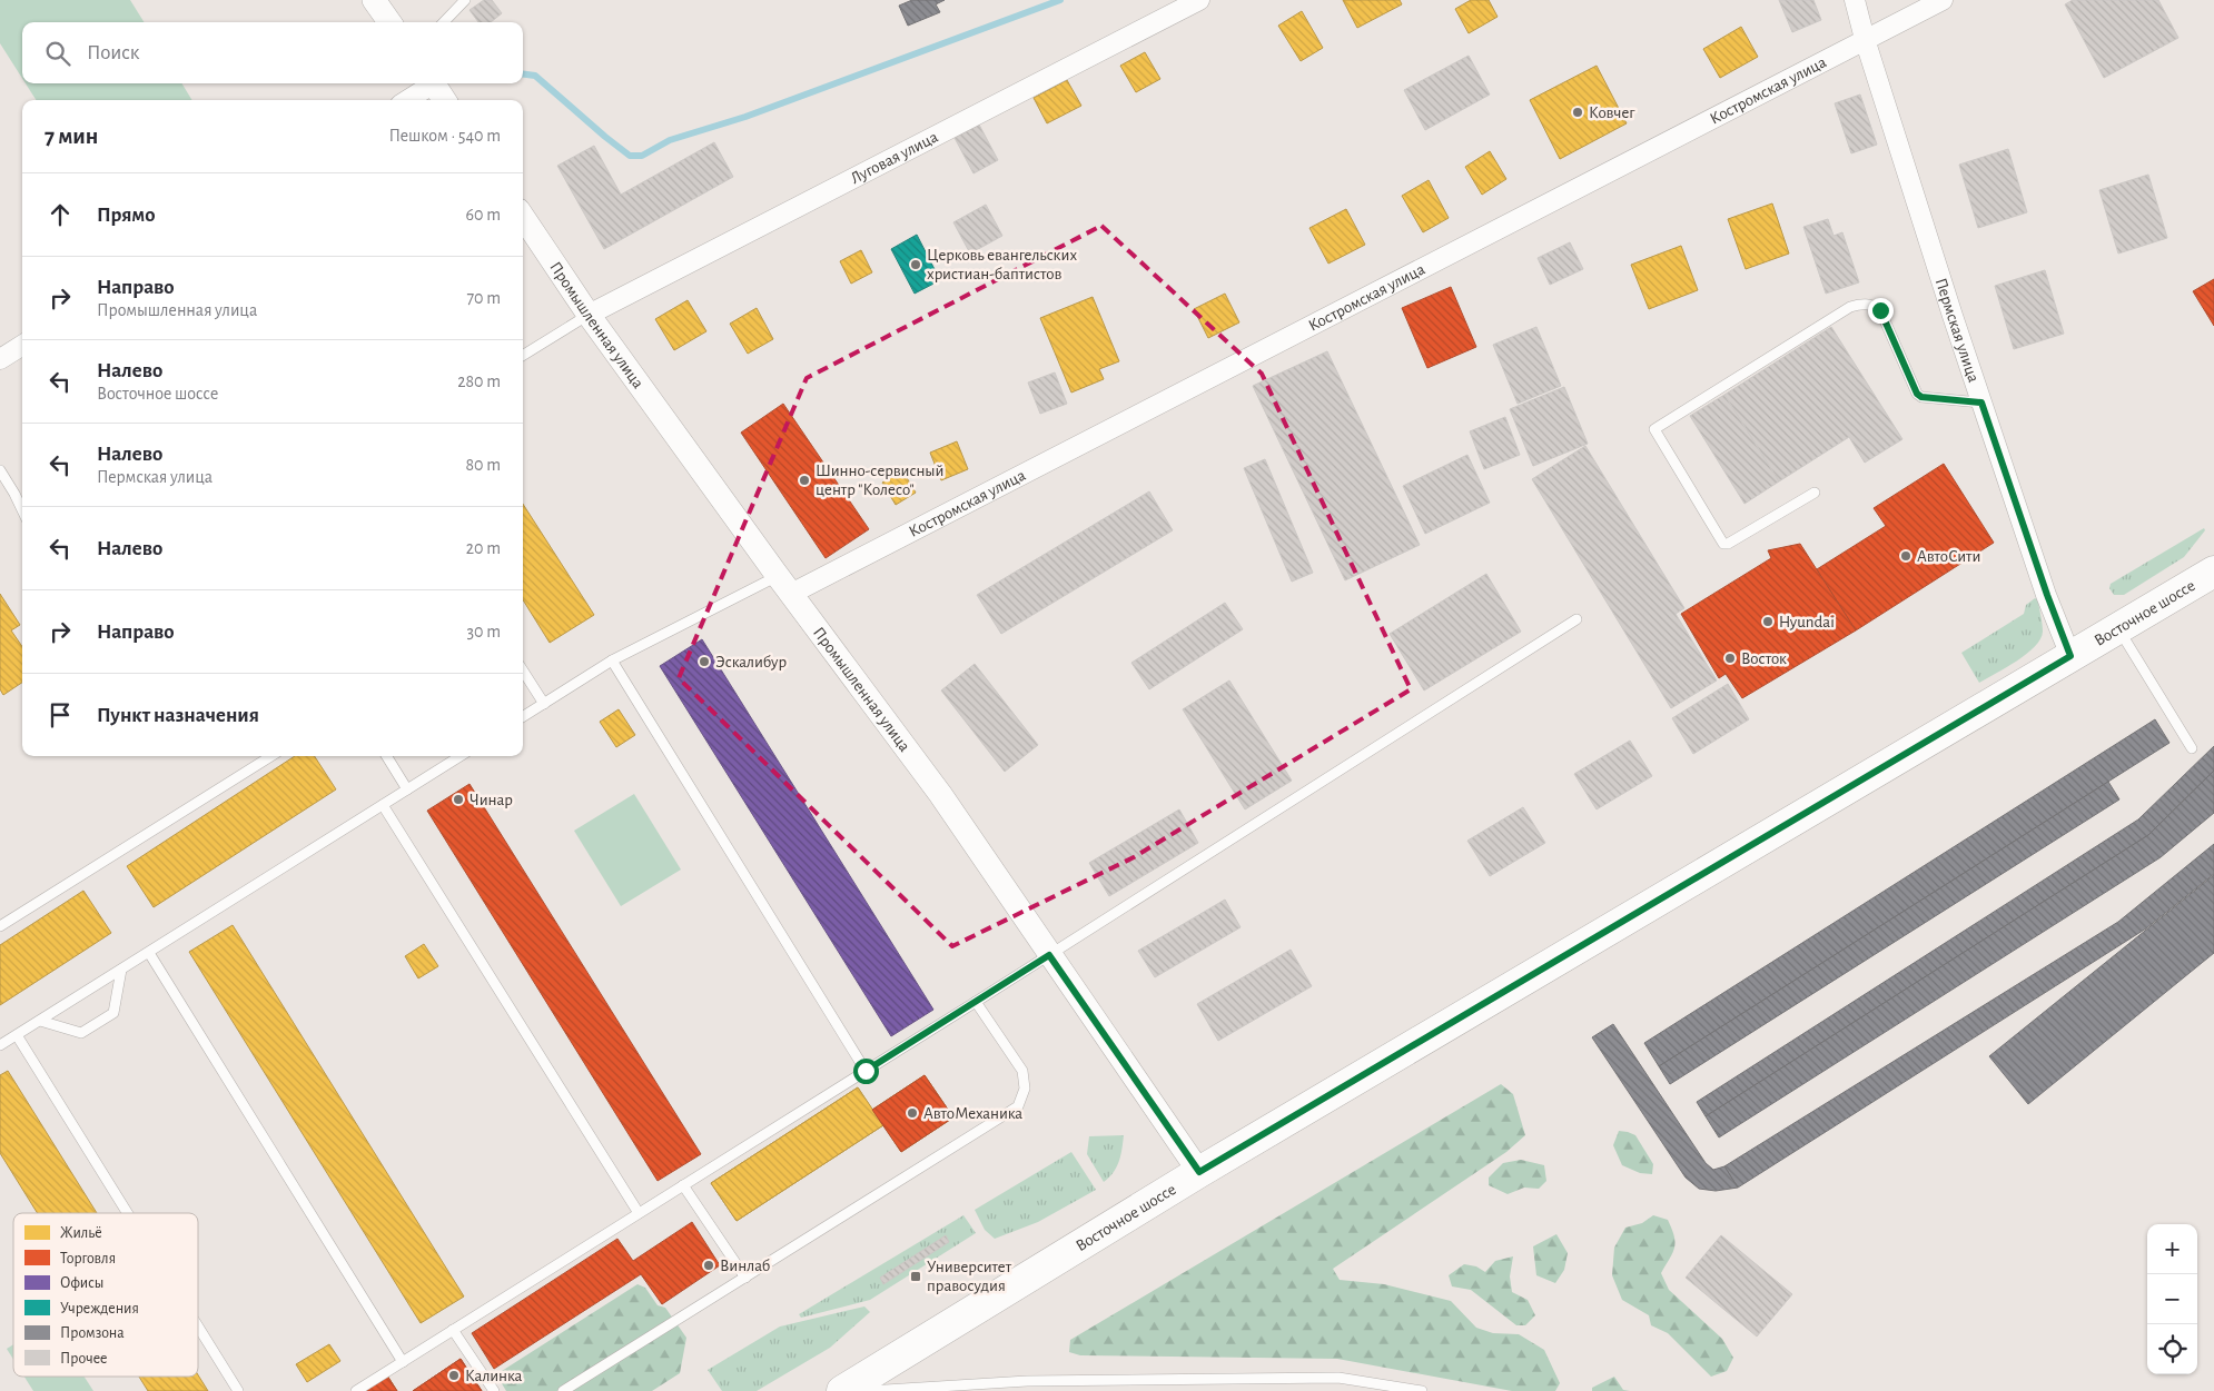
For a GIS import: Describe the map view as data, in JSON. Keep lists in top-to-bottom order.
{
  "streets": {
    "main road": ["Восточное шоссе"],
    "street": [
      "Костромская улица",
      "Луговая улица",
      "Промышленная улица",
      "Пермская улица"
    ]
  },
  "crossings": [
    ["Костромская улица", "Промышленная улица"],
    ["Костромская улица", "Пермская улица"],
    ["Луговая улица", "Промышленная улица"],
    ["Промышленная улица", "Восточное шоссе"],
    ["Пермская улица", "Восточное шоссе"]
  ],
  "places": {
    "other": [
      "Ковчег",
      "Церковь евангельских христиан-баптистов",
      "Шинно-сервисный центр \"Колесо\"",
      "АвтоСити",
      "Hyundai",
      "Восток",
      "Эскалибур",
      "Чинар",
      "АвтоМеханика",
      "Винлаб",
      "Калинка"
    ],
    "transit": ["Университет правосудия"]
  },
  "legend": [
    "Жильё",
    "Торговля",
    "Офисы",
    "Учреждения",
    "Промзона",
    "Прочее"
  ],
  "page": {
    "search": "Поиск",
    "heading": ["7 мин", "Пешком · 540 m"],
    "list": [
      ["Прямо", "60 m"],
      ["Направо", "Промышленная улица", "70 m"],
      ["Налево", "Восточное шоссе", "280 m"],
      ["Налево", "Пермская улица", "80 m"],
      ["Налево", "20 m"],
      ["Направо", "30 m"],
      "Пункт назначения"
    ],
    "map_buttons": ["+", "−"]
  }
}
